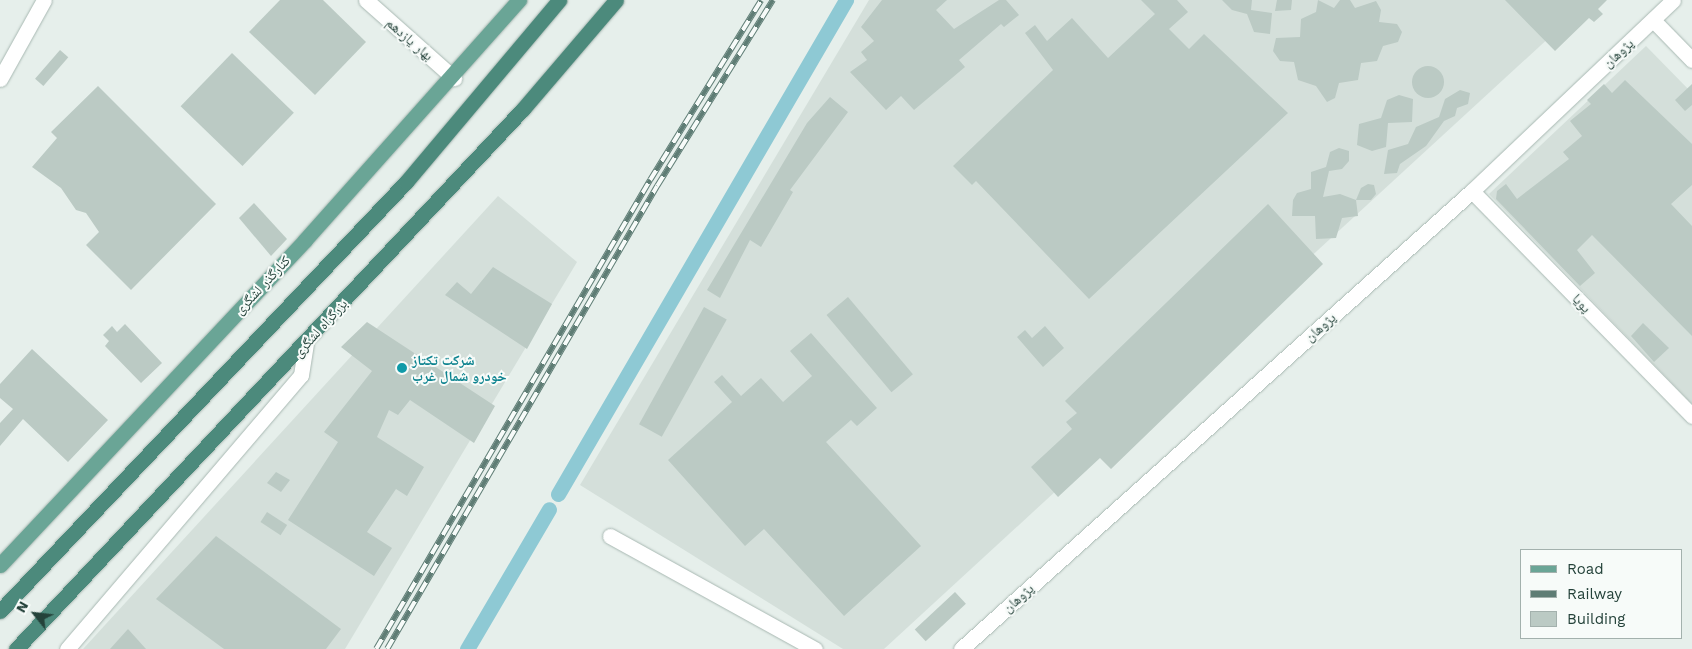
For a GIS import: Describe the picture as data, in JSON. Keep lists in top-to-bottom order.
{
  "streets": {
    "highway": ["بزرگراه لشگری"],
    "main road": ["کنارگذر لشگری"],
    "street": ["بهار یازدهم", "پژوهان", "پویا"]
  },
  "crossings": [
    ["بهار یازدهم", "کنارگذر لشگری"],
    ["پژوهان", "پویا"]
  ],
  "places": ["شرکت تکتاز خودرو شمال غرب"],
  "legend": ["Road", "Railway", "Building"],
  "north": "top left"
}
